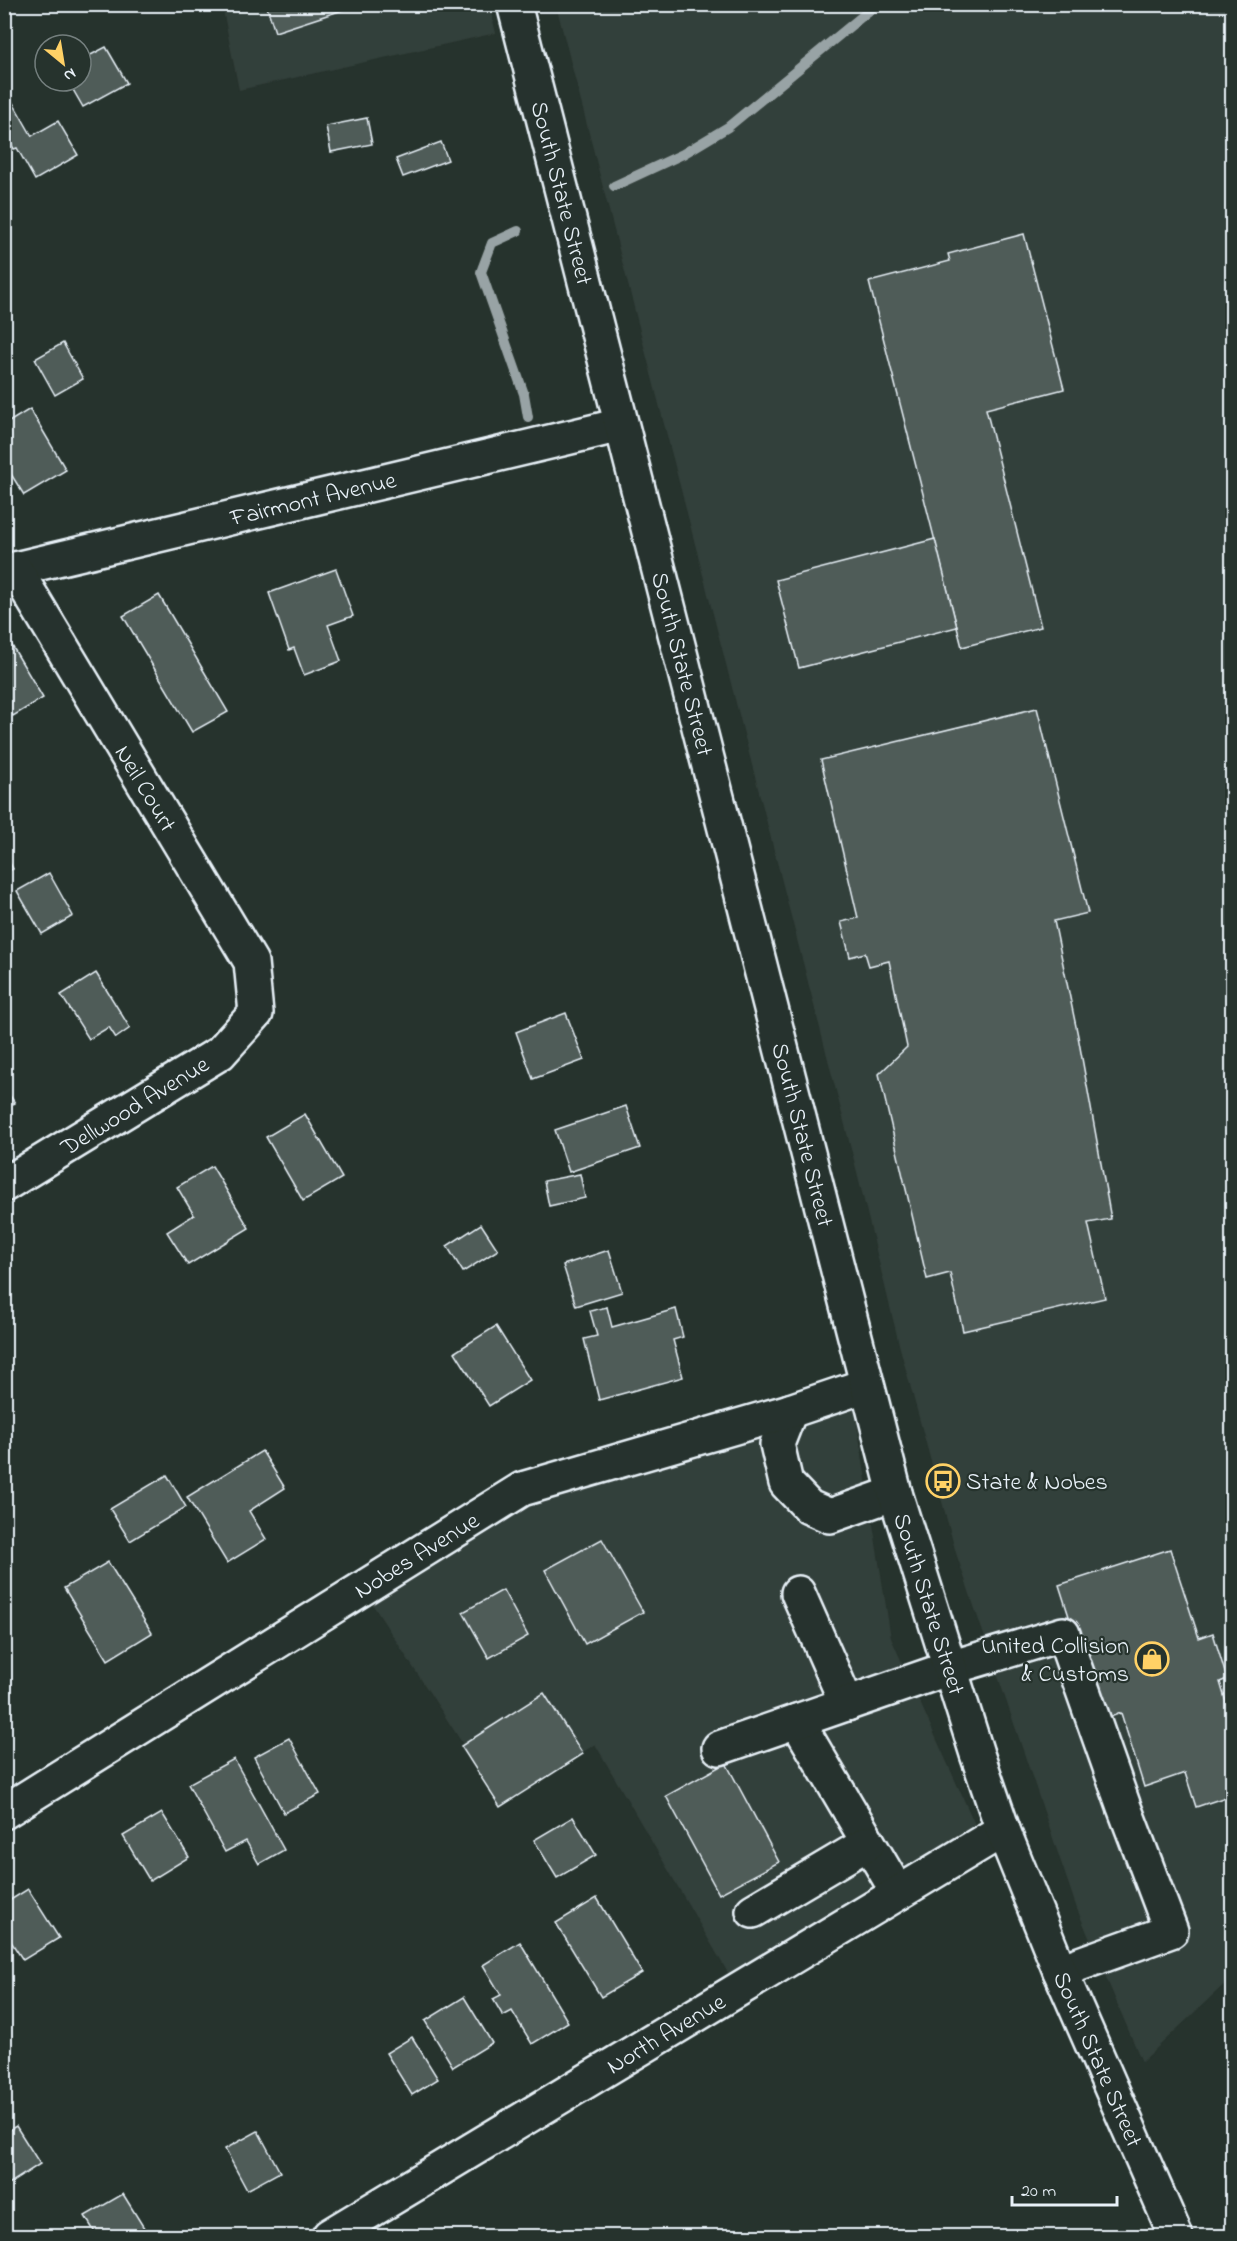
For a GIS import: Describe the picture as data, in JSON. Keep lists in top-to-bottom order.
{
  "streets": {
    "street": [
      "South State Street",
      "Fairmont Avenue",
      "Neil Court",
      "Dellwood Avenue",
      "Nobes Avenue",
      "North Avenue"
    ]
  },
  "crossings": [
    ["South State Street", "Fairmont Avenue"],
    ["South State Street", "Nobes Avenue"],
    ["South State Street", "North Avenue"],
    ["Fairmont Avenue", "Neil Court"],
    ["Neil Court", "Dellwood Avenue"]
  ],
  "places": {
    "bus stop": ["State & Nobes"],
    "shop": ["United Collision & Customs"]
  },
  "scale_bar": "20 m",
  "north": "bottom right"
}
